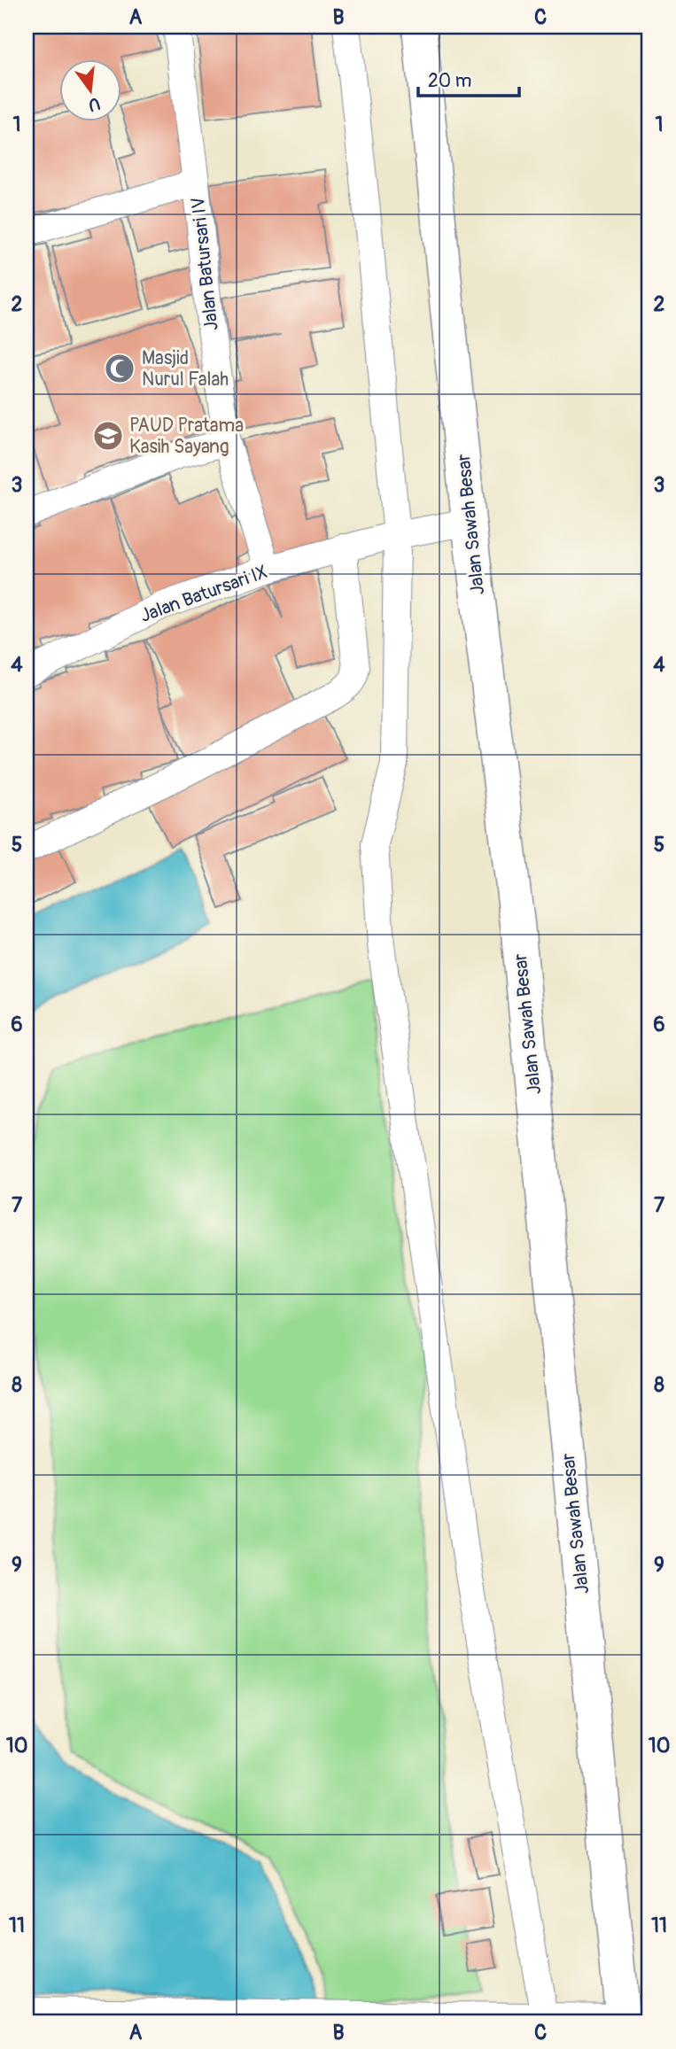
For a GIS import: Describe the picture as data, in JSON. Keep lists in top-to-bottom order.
{
  "streets": {
    "street": ["Jalan Batursari IV", "Jalan Sawah Besar", "Jalan Batursari IX"]
  },
  "crossings": [
    ["Jalan Batursari IV", "Jalan Batursari IX"]
  ],
  "places": {
    "mosque": ["Masjid Nurul Falah"],
    "school or university": ["PAUD Pratama Kasih Sayang"]
  },
  "scale_bar": "20 m",
  "north": "bottom",
  "grid": {
    "columns": ["A", "B", "C"],
    "rows": [
      "1",
      "2",
      "3",
      "4",
      "5",
      "6",
      "7",
      "8",
      "9",
      "10",
      "11"
    ]
  }
}
